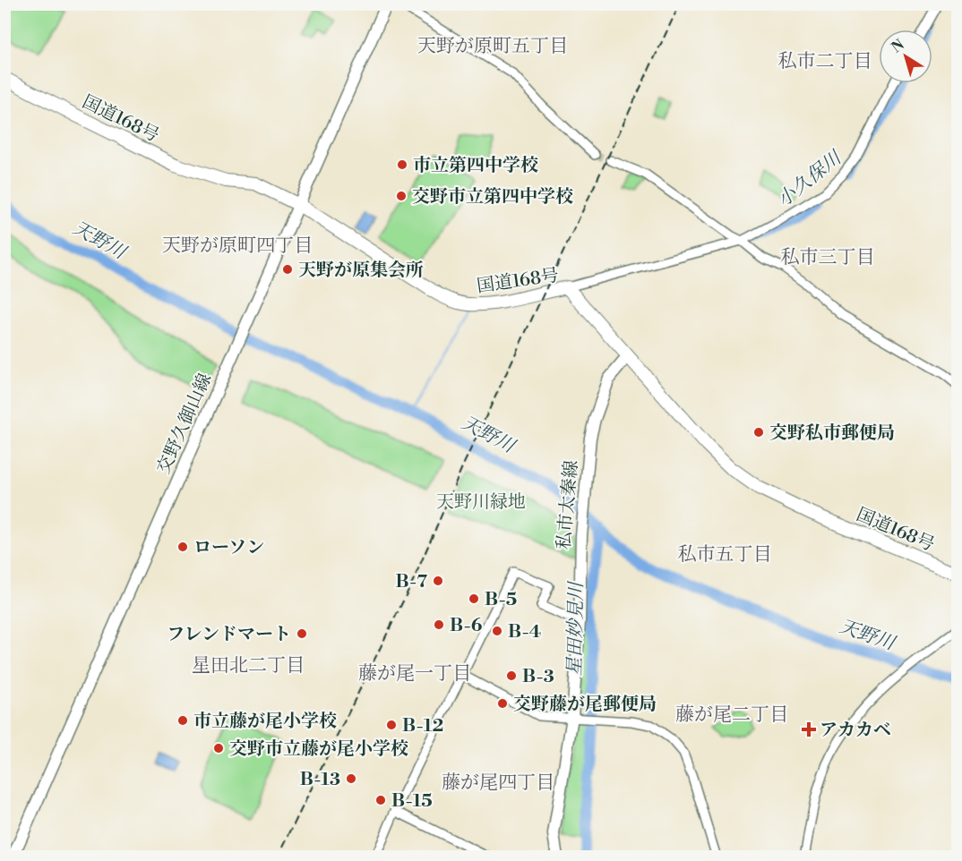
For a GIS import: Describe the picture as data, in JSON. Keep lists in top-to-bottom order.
{
  "streets": {
    "highway": ["国道168号"],
    "main road": ["交野久御山線", "私市太秦線"]
  },
  "crossings": [
    ["国道168号", "交野久御山線"],
    ["国道168号", "私市太秦線"]
  ],
  "districts": [
    "天野が原町五丁目",
    "私市二丁目",
    "天野が原町四丁目",
    "私市三丁目",
    "私市五丁目",
    "星田北二丁目",
    "藤が尾一丁目",
    "藤が尾二丁目",
    "藤が尾四丁目"
  ],
  "water": ["小久保川", "天野川", "星田妙見川"],
  "parks": ["天野川緑地"],
  "places": {
    "other": [
      "市立第四中学校",
      "交野市立第四中学校",
      "天野が原集会所",
      "交野私市郵便局",
      "ローソン",
      "B-7",
      "B-5",
      "B-6",
      "B-4",
      "フレンドマート",
      "B-3",
      "交野藤が尾郵便局",
      "市立藤が尾小学校",
      "B-12",
      "交野市立藤が尾小学校",
      "B-13",
      "B-15"
    ],
    "health": ["アカカベ"]
  },
  "north": "top left"
}
